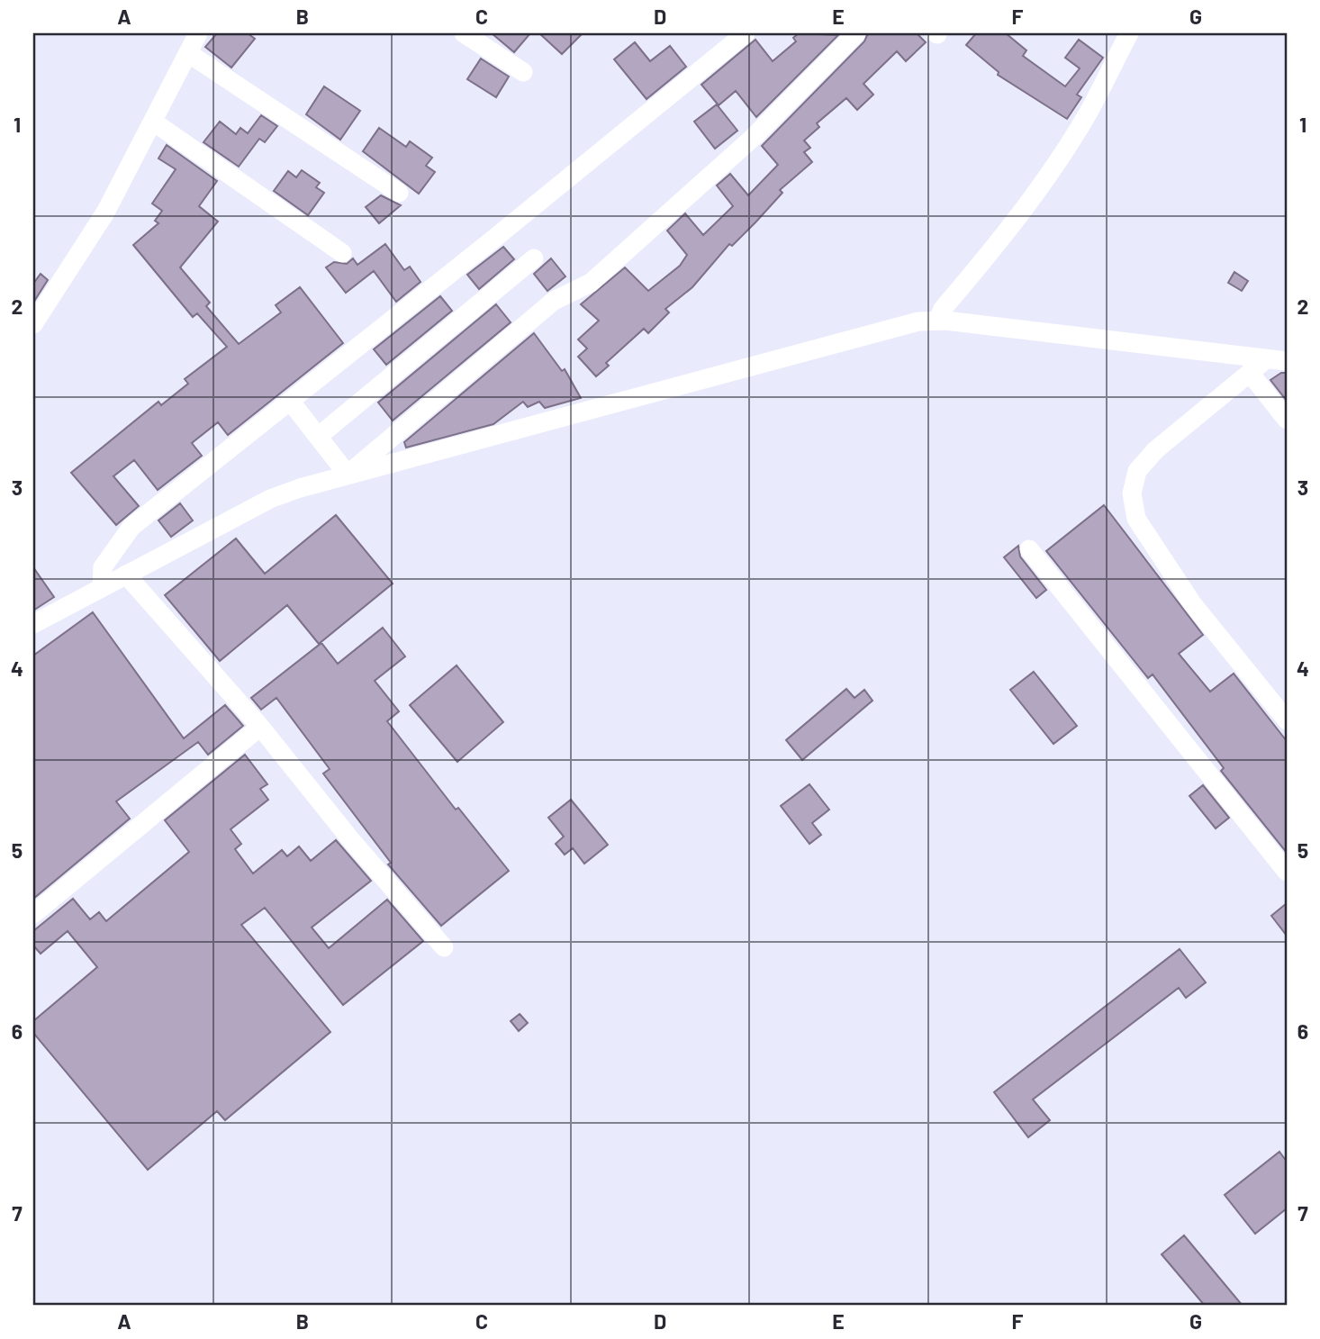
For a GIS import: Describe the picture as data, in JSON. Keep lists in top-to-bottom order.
{
  "grid": {
    "columns": [
      "A",
      "B",
      "C",
      "D",
      "E",
      "F",
      "G"
    ],
    "rows": [
      "1",
      "2",
      "3",
      "4",
      "5",
      "6",
      "7"
    ]
  }
}
